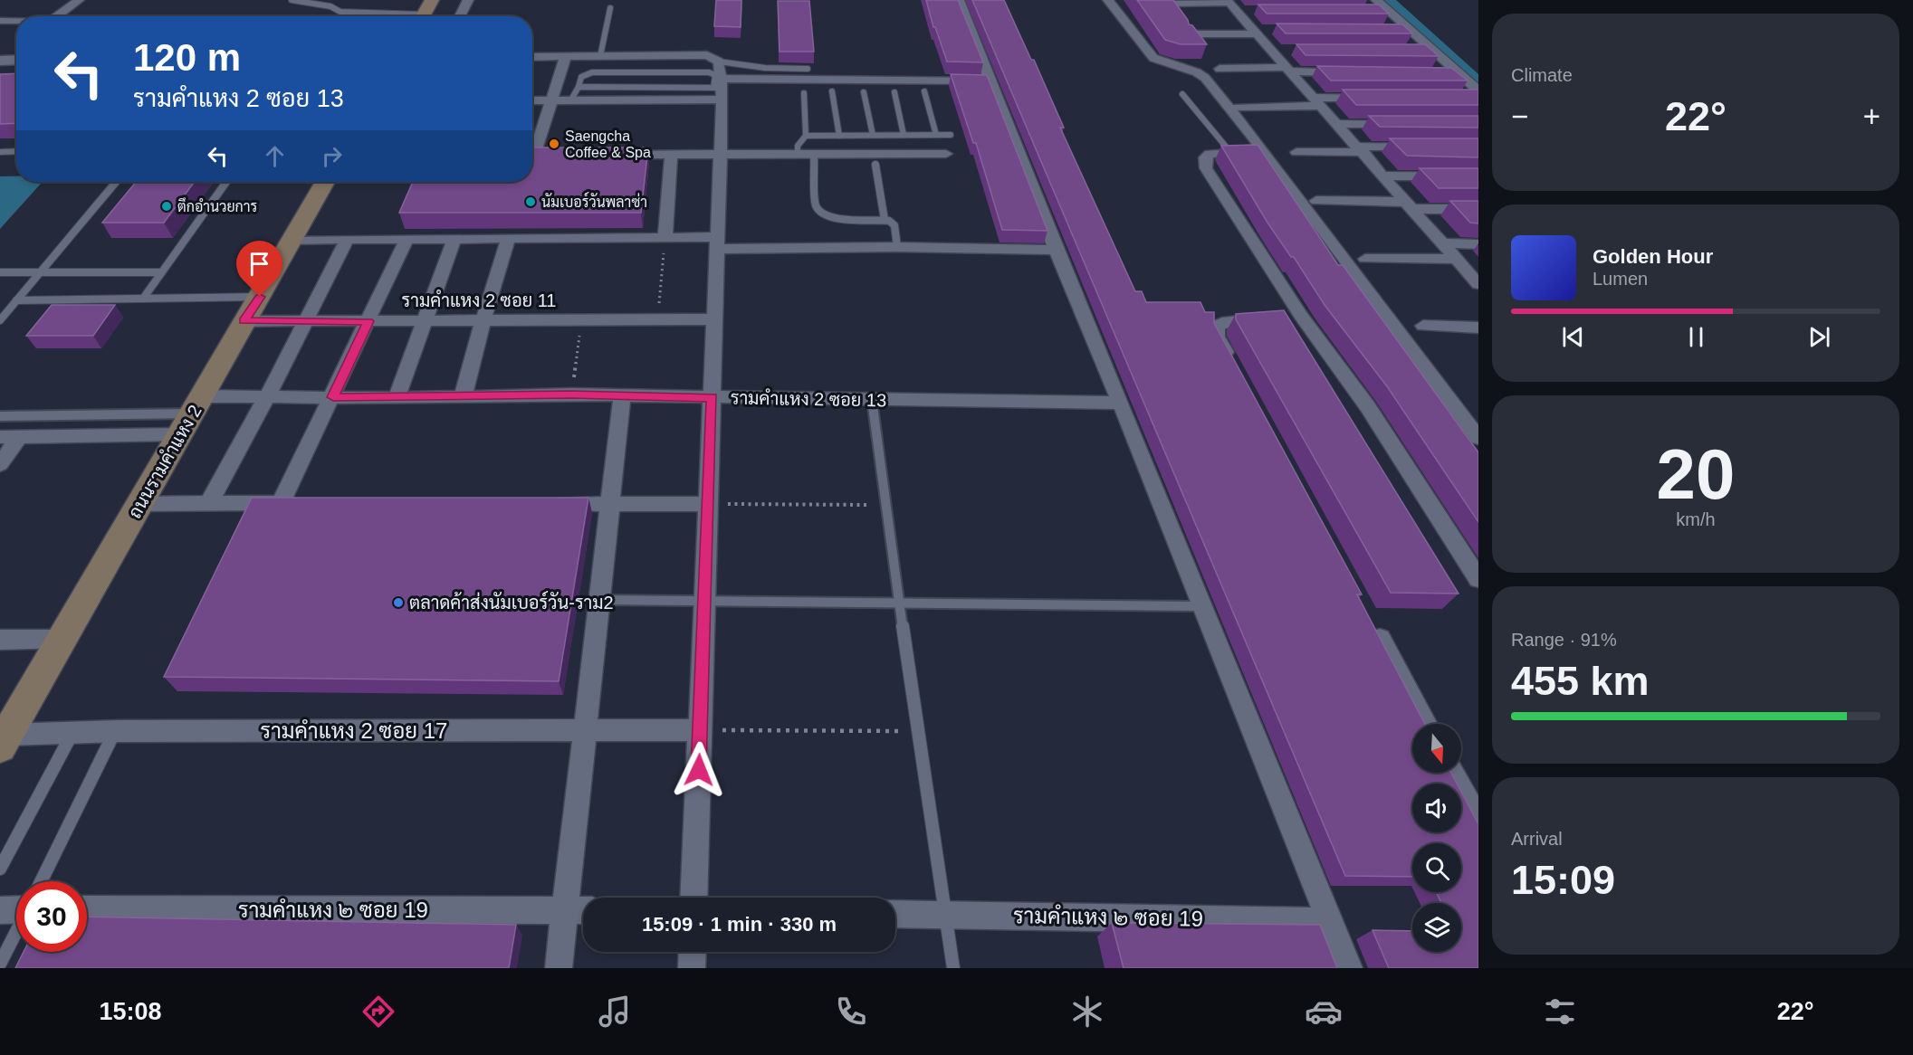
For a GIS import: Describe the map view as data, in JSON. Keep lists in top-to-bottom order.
{
  "streets": {
    "main road": ["ถนนรามคำแหง 2"],
    "street": [
      "รามคำแหง 2 ซอย 11",
      "รามคำแหง 2 ซอย 13",
      "รามคำแหง 2 ซอย 17",
      "รามคำแหง ๒ ซอย 19"
    ]
  },
  "crossings": [
    ["รามคำแหง 2 ซอย 11", "ถนนรามคำแหง 2"],
    ["รามคำแหง 2 ซอย 13", "ถนนรามคำแหง 2"],
    ["ถนนรามคำแหง 2", "รามคำแหง 2 ซอย 17"]
  ],
  "places": [
    "Saengcha Coffee & Spa",
    "นัมเบอร์วันพลาซ่า",
    "ตึกอำนวยการ",
    "ตลาดค้าส่งนัมเบอร์วัน-ราม2"
  ],
  "north": "bottom",
  "page": {
    "tile": [
      "Climate",
      ["20", "km/h"],
      ["Range · 91%", "455 km"],
      ["Arrival", "15:09"]
    ],
    "turn": ["120 m", "รามคำแหง 2 ซอย 13"],
    "heat": ["−", "22°", "+"],
    "song": ["Golden Hour", "Lumen"],
    "limit": "30",
    "trip": "15:09 · 1 min · 330 m",
    "tabs": ["15:08", "22°"]
  }
}
